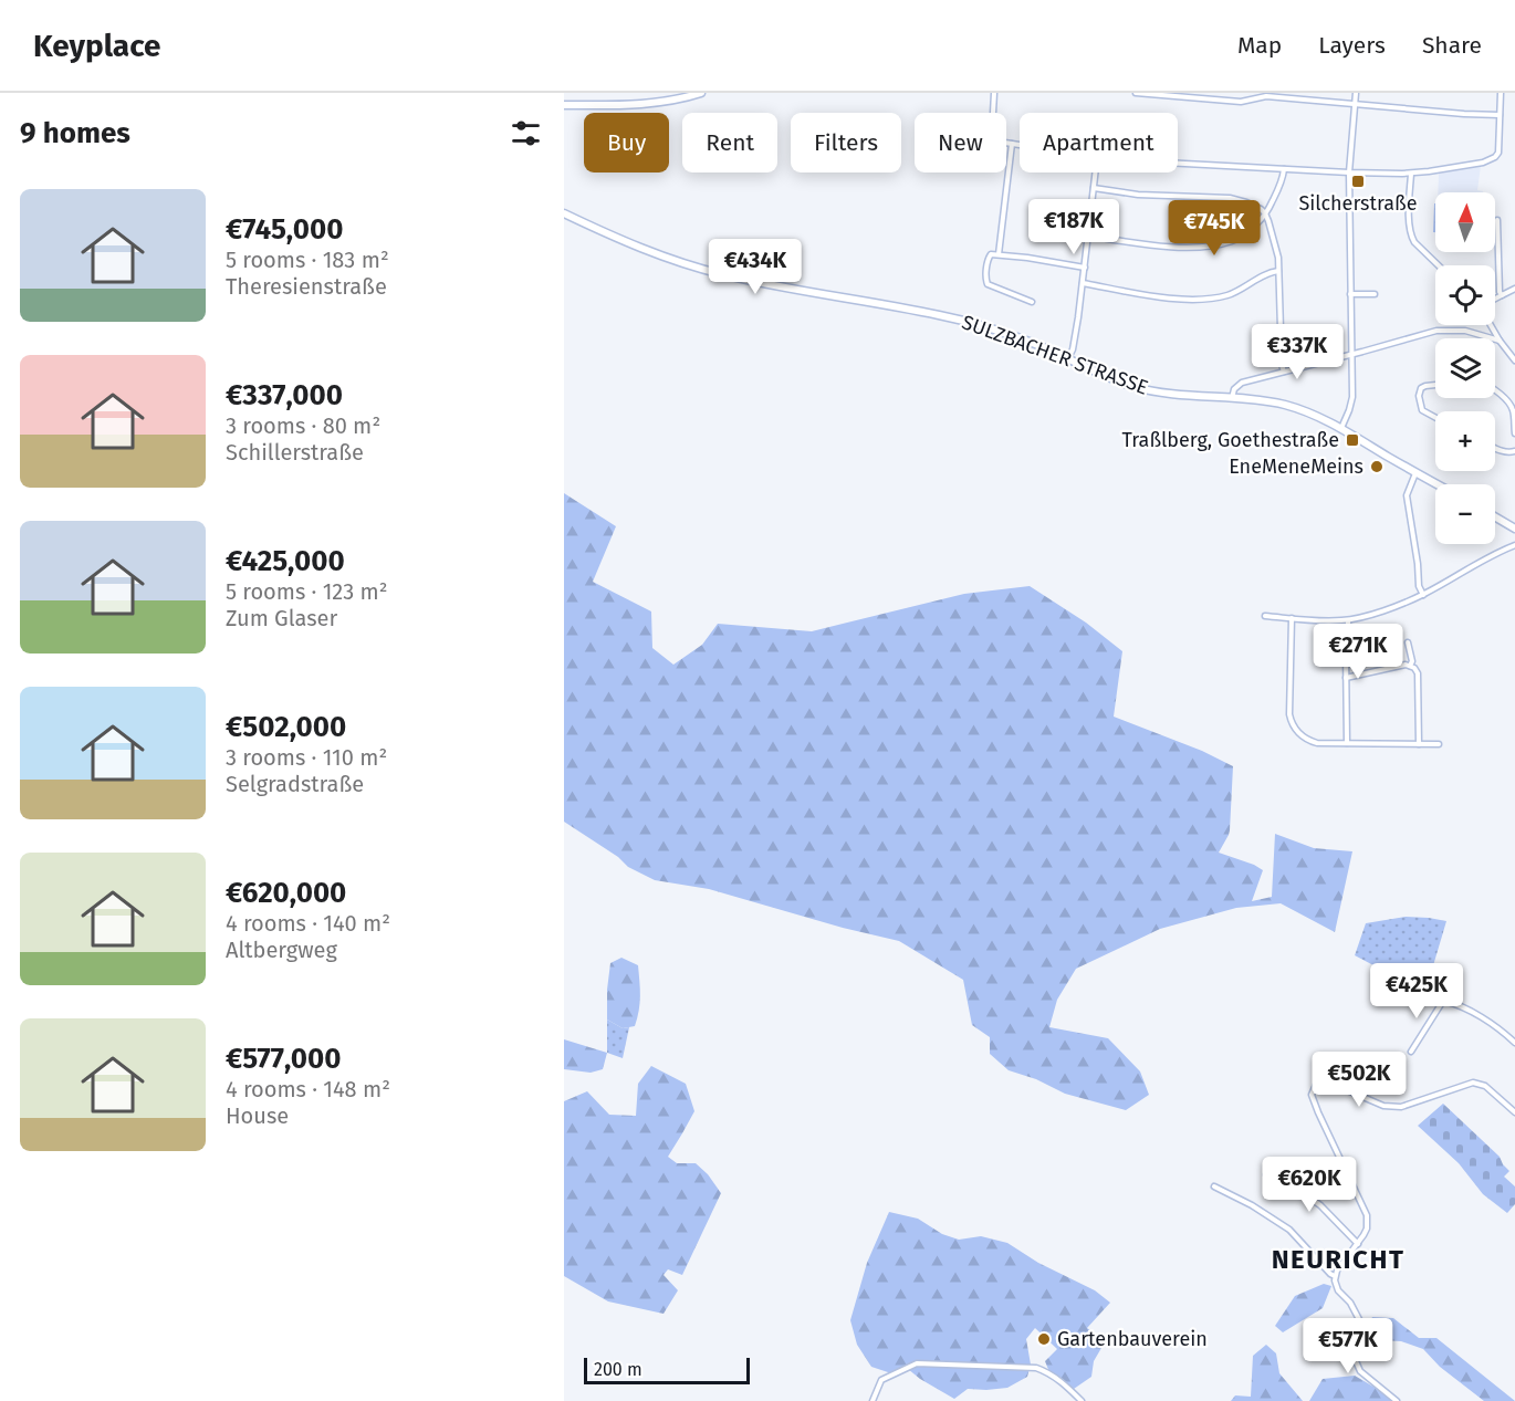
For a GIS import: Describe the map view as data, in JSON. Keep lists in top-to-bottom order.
{
  "streets": {
    "main road": ["SULZBACHER STRASSE"]
  },
  "districts": ["NEURICHT"],
  "places": {
    "transit": ["Silcherstraße", "Traßlberg, Goethestraße"],
    "other": ["EneMeneMeins", "Gartenbauverein"]
  },
  "scale_bar": "200 m",
  "north": "top",
  "page": {
    "header": "Keyplace",
    "nav": ["Map", "Layers", "Share"],
    "heading": "9 homes",
    "chip": [
      "Buy",
      "Rent",
      "Filters",
      "New",
      "Apartment"
    ],
    "list": [
      {
        "name": "€745,000",
        "note": "5 rooms · 183 m² · Theresienstraße"
      },
      {
        "name": "€337,000",
        "note": "3 rooms · 80 m² · Schillerstraße"
      },
      {
        "name": "€425,000",
        "note": "5 rooms · 123 m² · Zum Glaser"
      },
      {
        "name": "€502,000",
        "note": "3 rooms · 110 m² · Selgradstraße"
      },
      {
        "name": "€620,000",
        "note": "4 rooms · 140 m² · Altbergweg"
      },
      {
        "name": "€577,000",
        "note": "4 rooms · 148 m² · House"
      }
    ],
    "map_buttons": ["+", "−"],
    "price": [
      "€187K",
      "€745K",
      "€434K",
      "€337K",
      "€271K",
      "€425K",
      "€502K",
      "€620K",
      "€577K"
    ],
    "scale": "200 m"
  }
}
